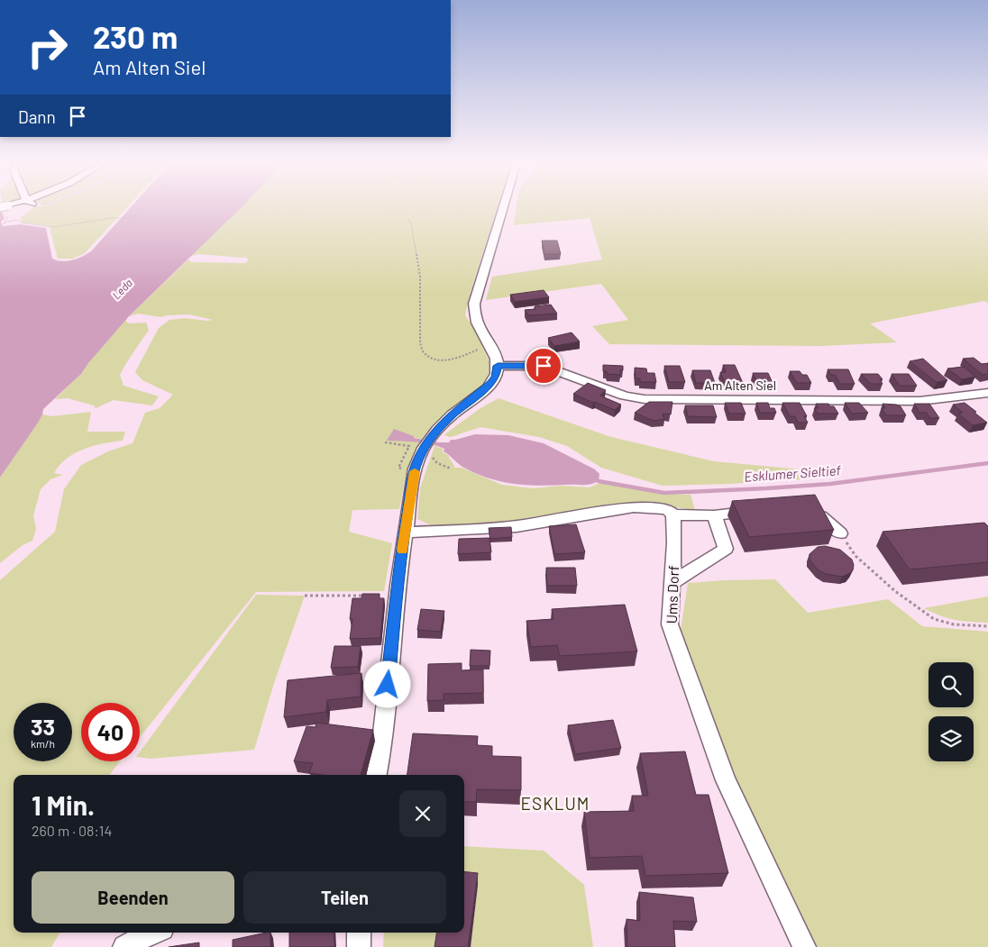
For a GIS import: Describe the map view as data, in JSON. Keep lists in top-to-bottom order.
{
  "streets": {
    "street": ["Am Alten Siel", "Ums Dorf"]
  },
  "districts": ["ESKLUM"],
  "water": ["Leda", "Esklumer Sieltief"],
  "page": {
    "turn": ["230 m", "Am Alten Siel"],
    "then": "Dann",
    "speed": "33 km/h",
    "limit": "40",
    "heading": ["1 Min.", "260 m · 08:14"],
    "buttons": ["Beenden", "Teilen"]
  }
}
